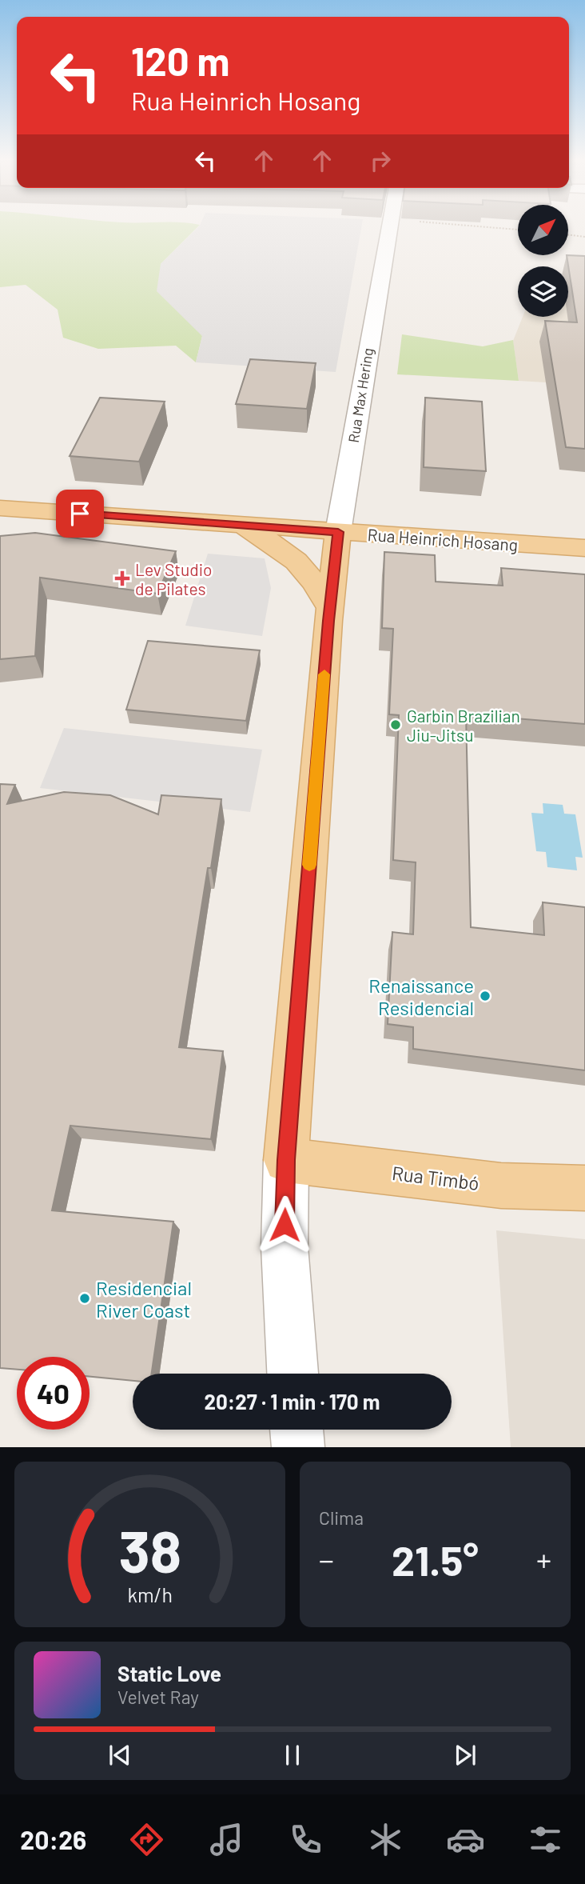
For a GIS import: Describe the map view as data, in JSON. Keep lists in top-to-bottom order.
{
  "streets": {
    "main road": ["Rua Max Hering", "Rua Heinrich Hosang", "Rua Timbó"]
  },
  "crossings": [
    ["Rua Max Hering", "Rua Heinrich Hosang"],
    ["Rua Max Hering", "Rua Timbó"]
  ],
  "places": {
    "health": ["Lev Studio de Pilates"],
    "other": ["Garbin Brazilian Jiu-Jitsu", "Renaissance Residencial", "Residencial River Coast"]
  },
  "north": "top right",
  "page": {
    "turn": ["120 m", "Rua Heinrich Hosang"],
    "limit": "40",
    "trip": "20:27 · 1 min · 170 m",
    "tile": "Clima",
    "heat": ["−", "21.5°", "+"],
    "song": ["Static Love", "Velvet Ray"],
    "tabs": "20:26",
    "gauge": ["38", "km/h"]
  }
}
